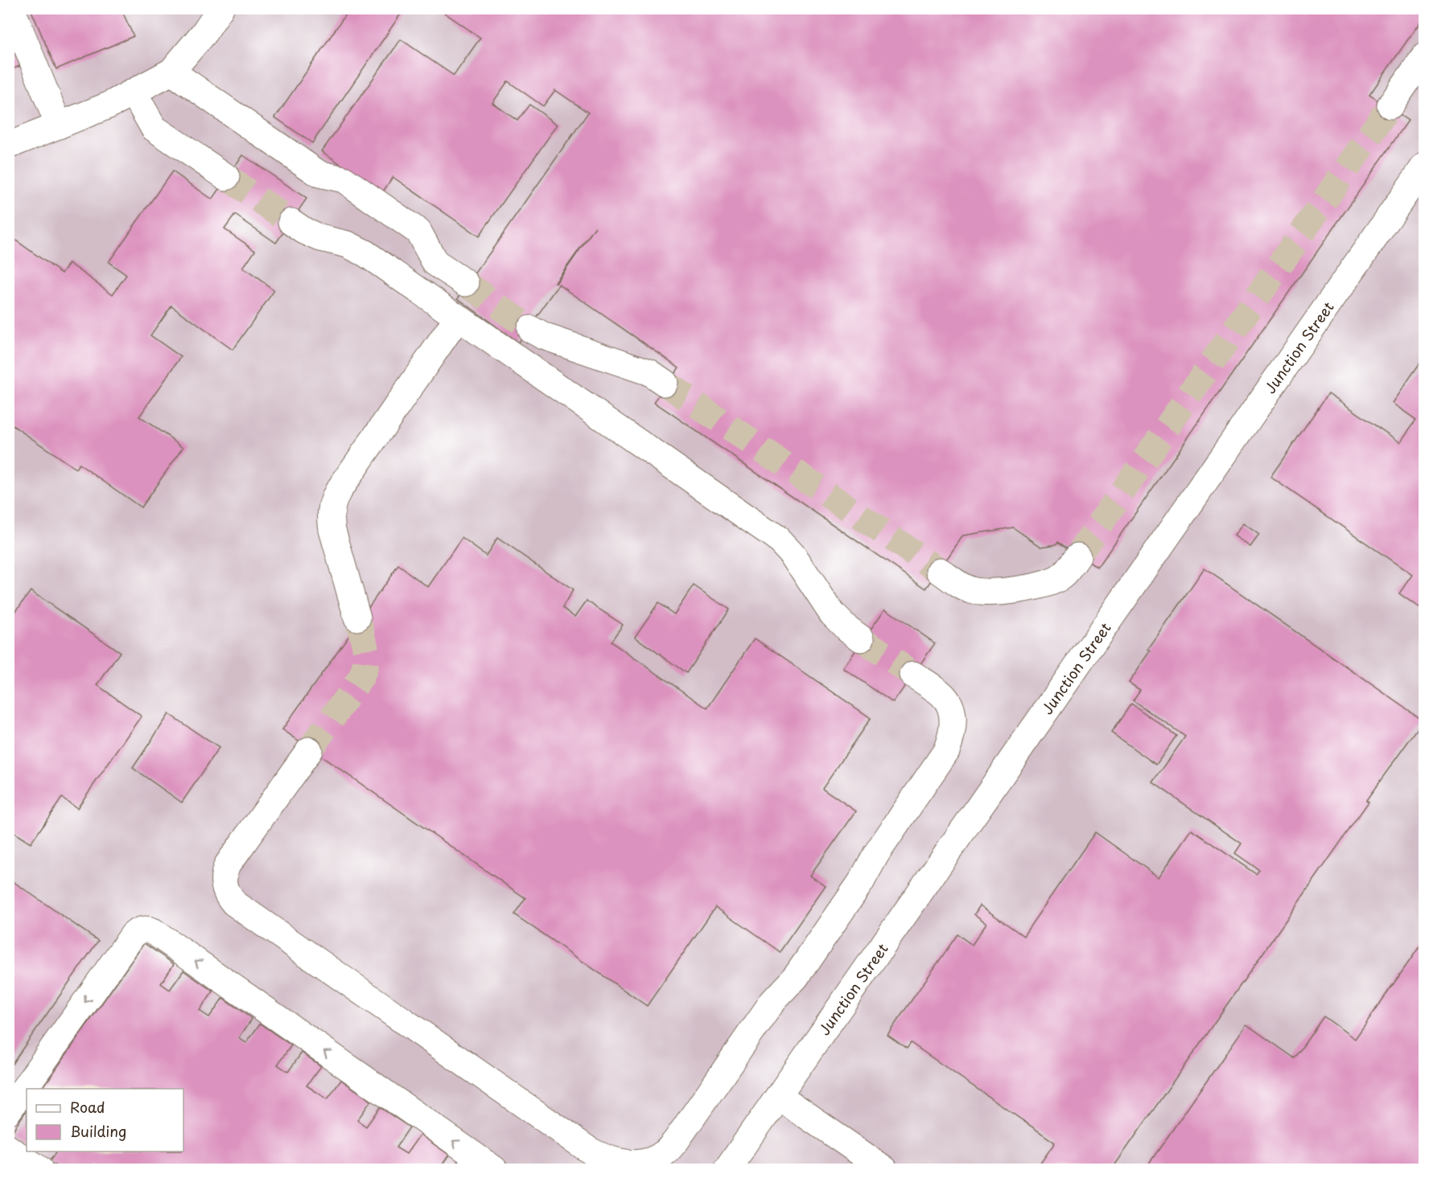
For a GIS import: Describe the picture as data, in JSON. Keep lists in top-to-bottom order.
{
  "streets": {
    "street": ["Junction Street"]
  },
  "legend": ["Road", "Building"]
}
